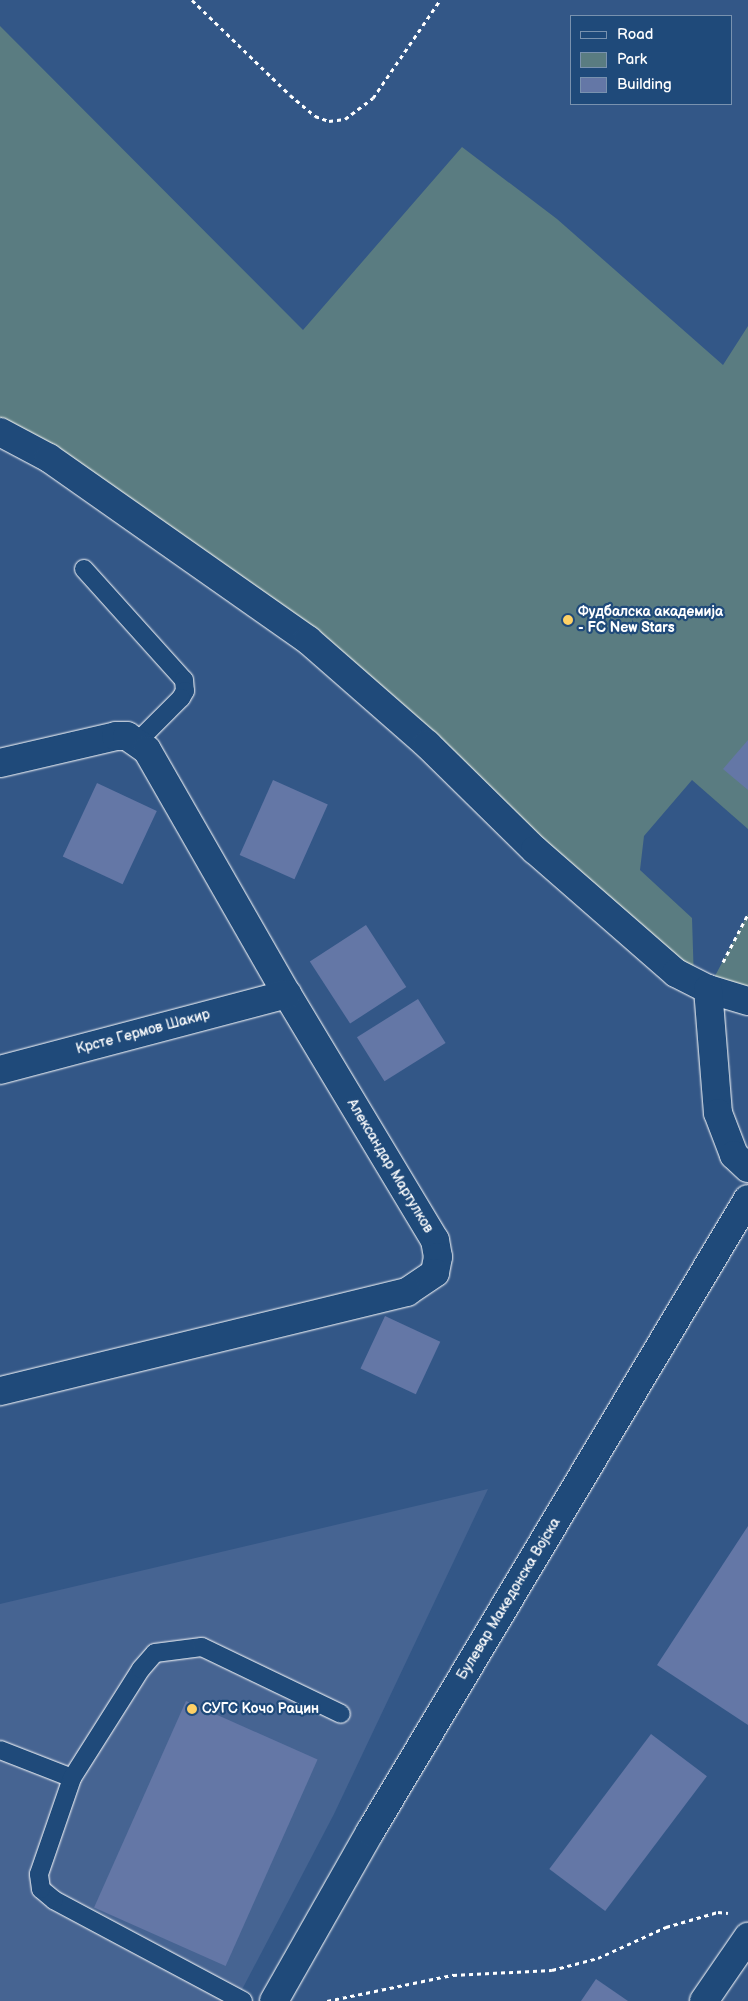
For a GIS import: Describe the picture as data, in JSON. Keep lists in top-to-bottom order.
{
  "streets": {
    "street": ["Крсте Гермов Шакир", "Александар Мартулков", "Булевар Македонска Војска"]
  },
  "crossings": [
    ["Крсте Гермов Шакир", "Александар Мартулков"]
  ],
  "places": ["Фудбалска академија - FC New Stars", "СУГС Кочо Рацин"],
  "legend": ["Road", "Park", "Building"]
}
